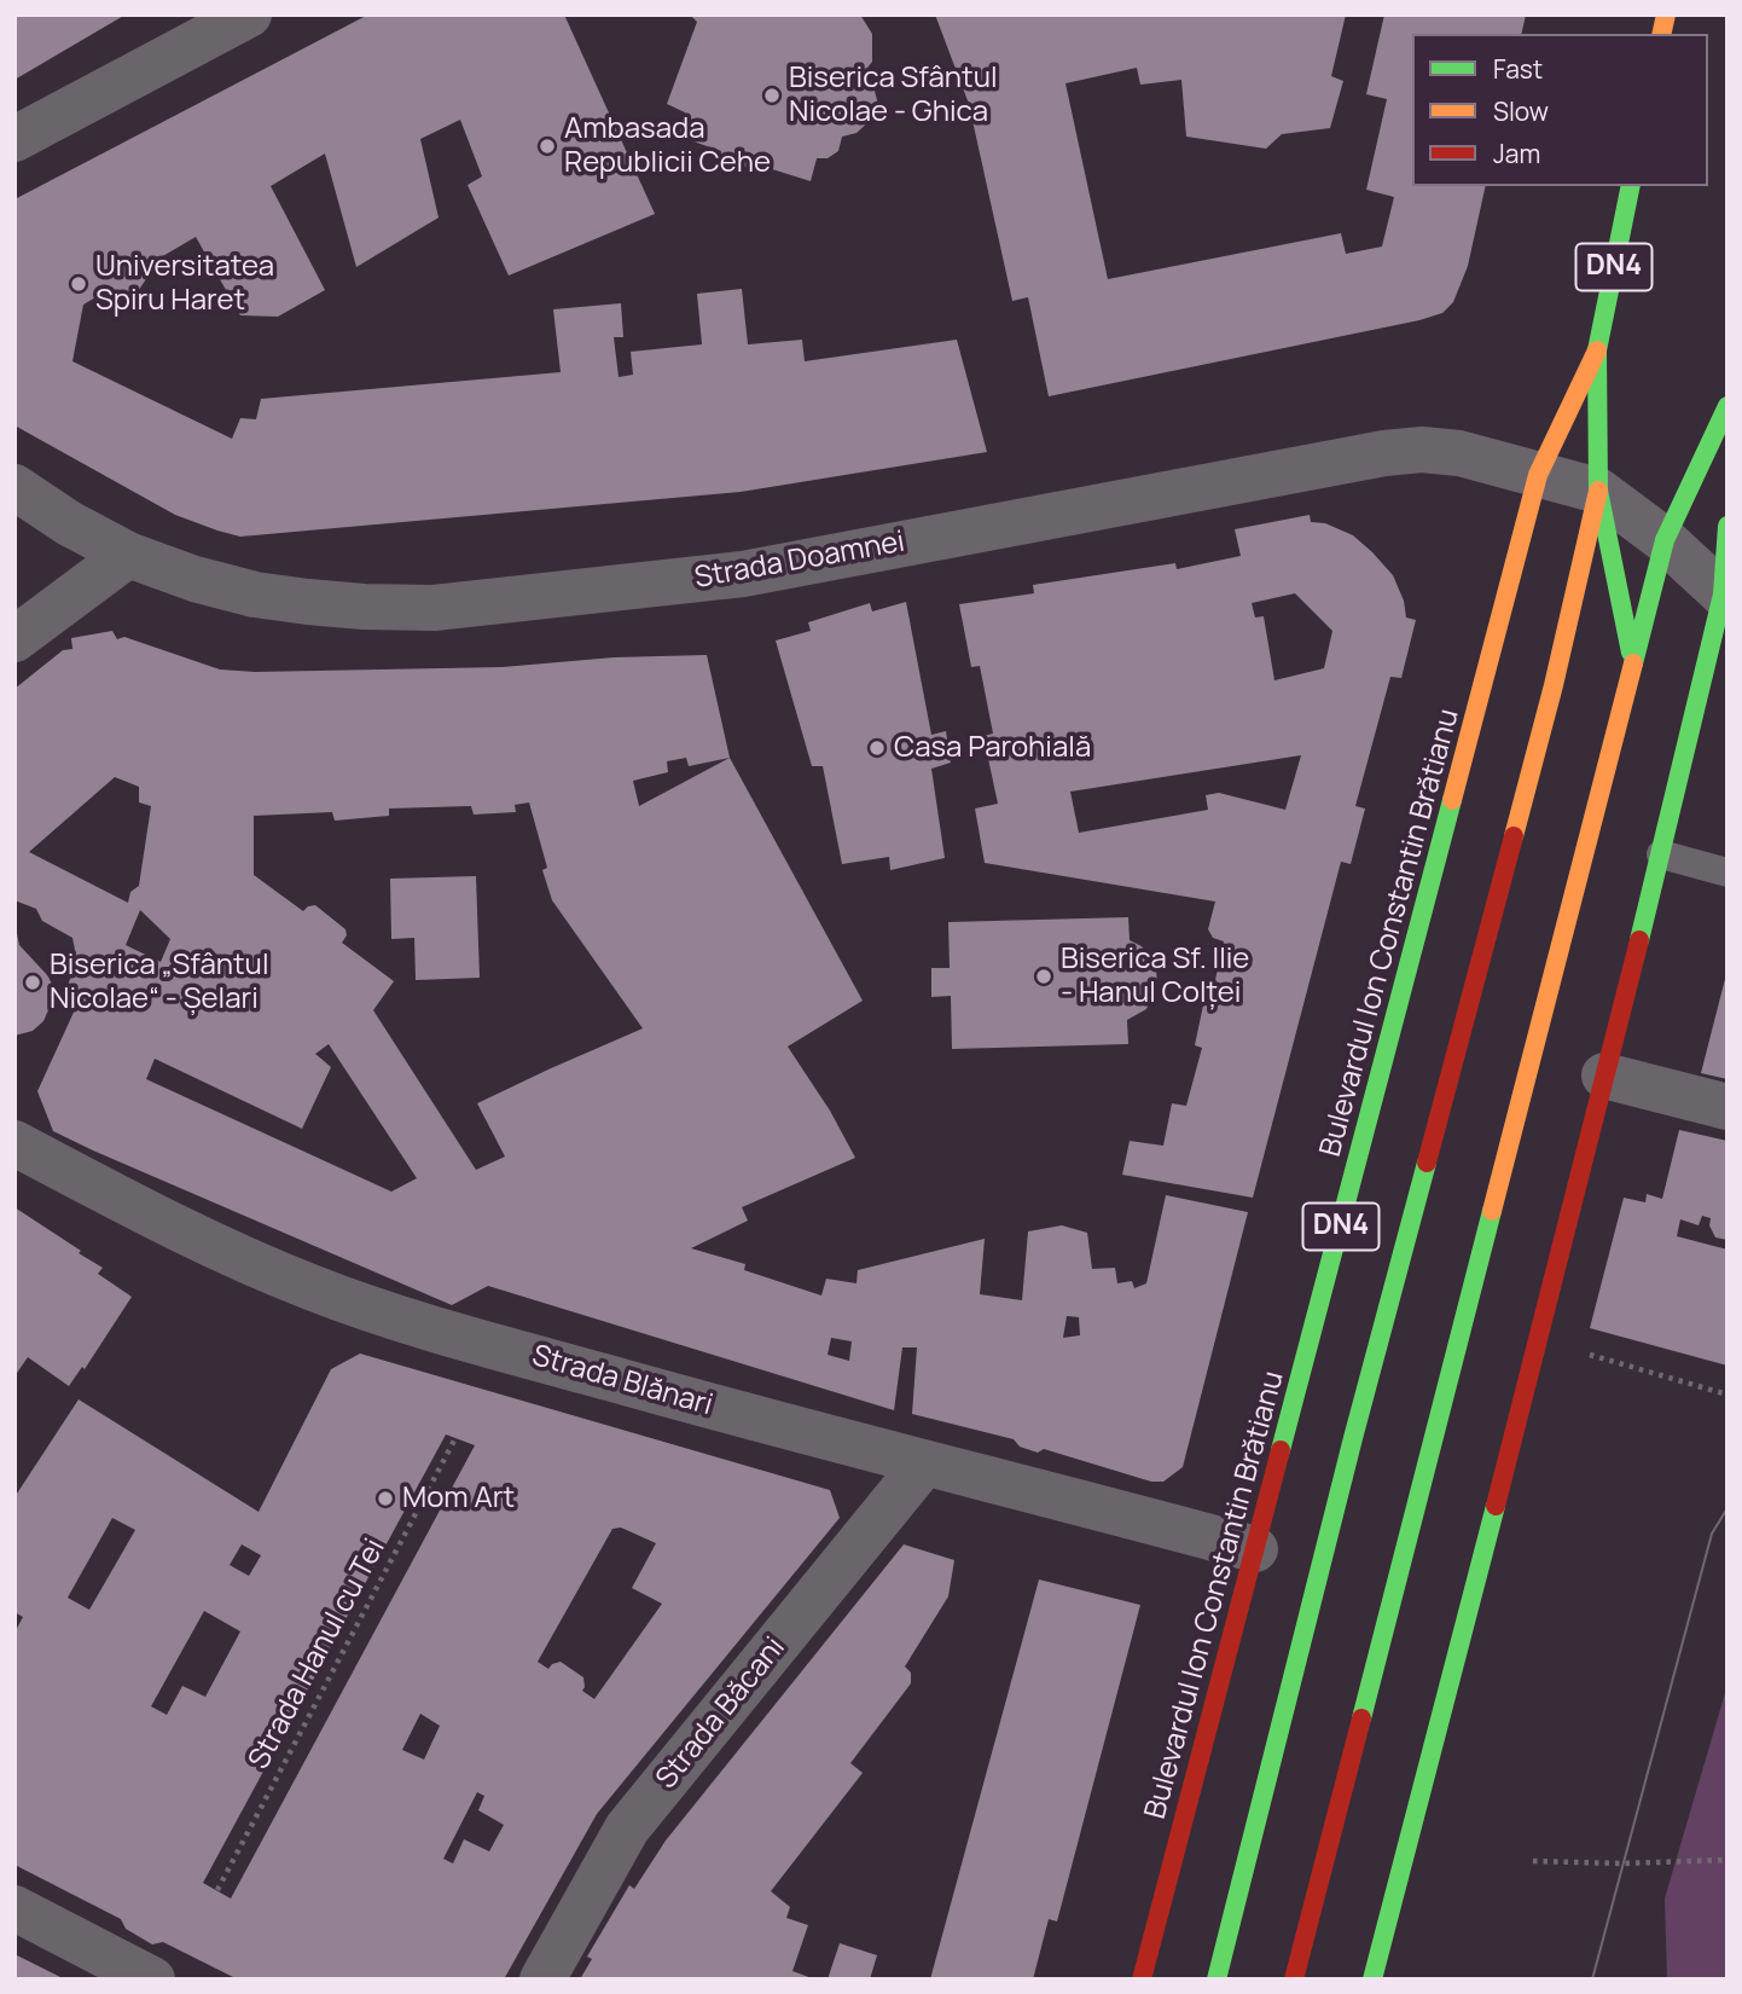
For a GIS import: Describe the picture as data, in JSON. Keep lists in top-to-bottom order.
{
  "streets": {
    "main road": ["DN4", "Bulevardul Ion Constantin Brătianu"],
    "street": ["Strada Doamnei", "Strada Blănari", "Strada Băcani"],
    "path": ["Strada Hanul cu Tei"]
  },
  "crossings": [
    ["Strada Doamnei", "Bulevardul Ion Constantin Brătianu"],
    ["Bulevardul Ion Constantin Brătianu", "Strada Blănari"],
    ["Strada Blănari", "Strada Băcani"]
  ],
  "places": [
    "Biserica Sfântul Nicolae - Ghica",
    "Ambasada Republicii Cehe",
    "Universitatea Spiru Haret",
    "Casa Parohială",
    "Biserica Sf. Ilie - Hanul Colței",
    "Biserica „Sfântul Nicolae“ - Șelari",
    "Mom Art"
  ],
  "legend": ["Fast", "Slow", "Jam"]
}
